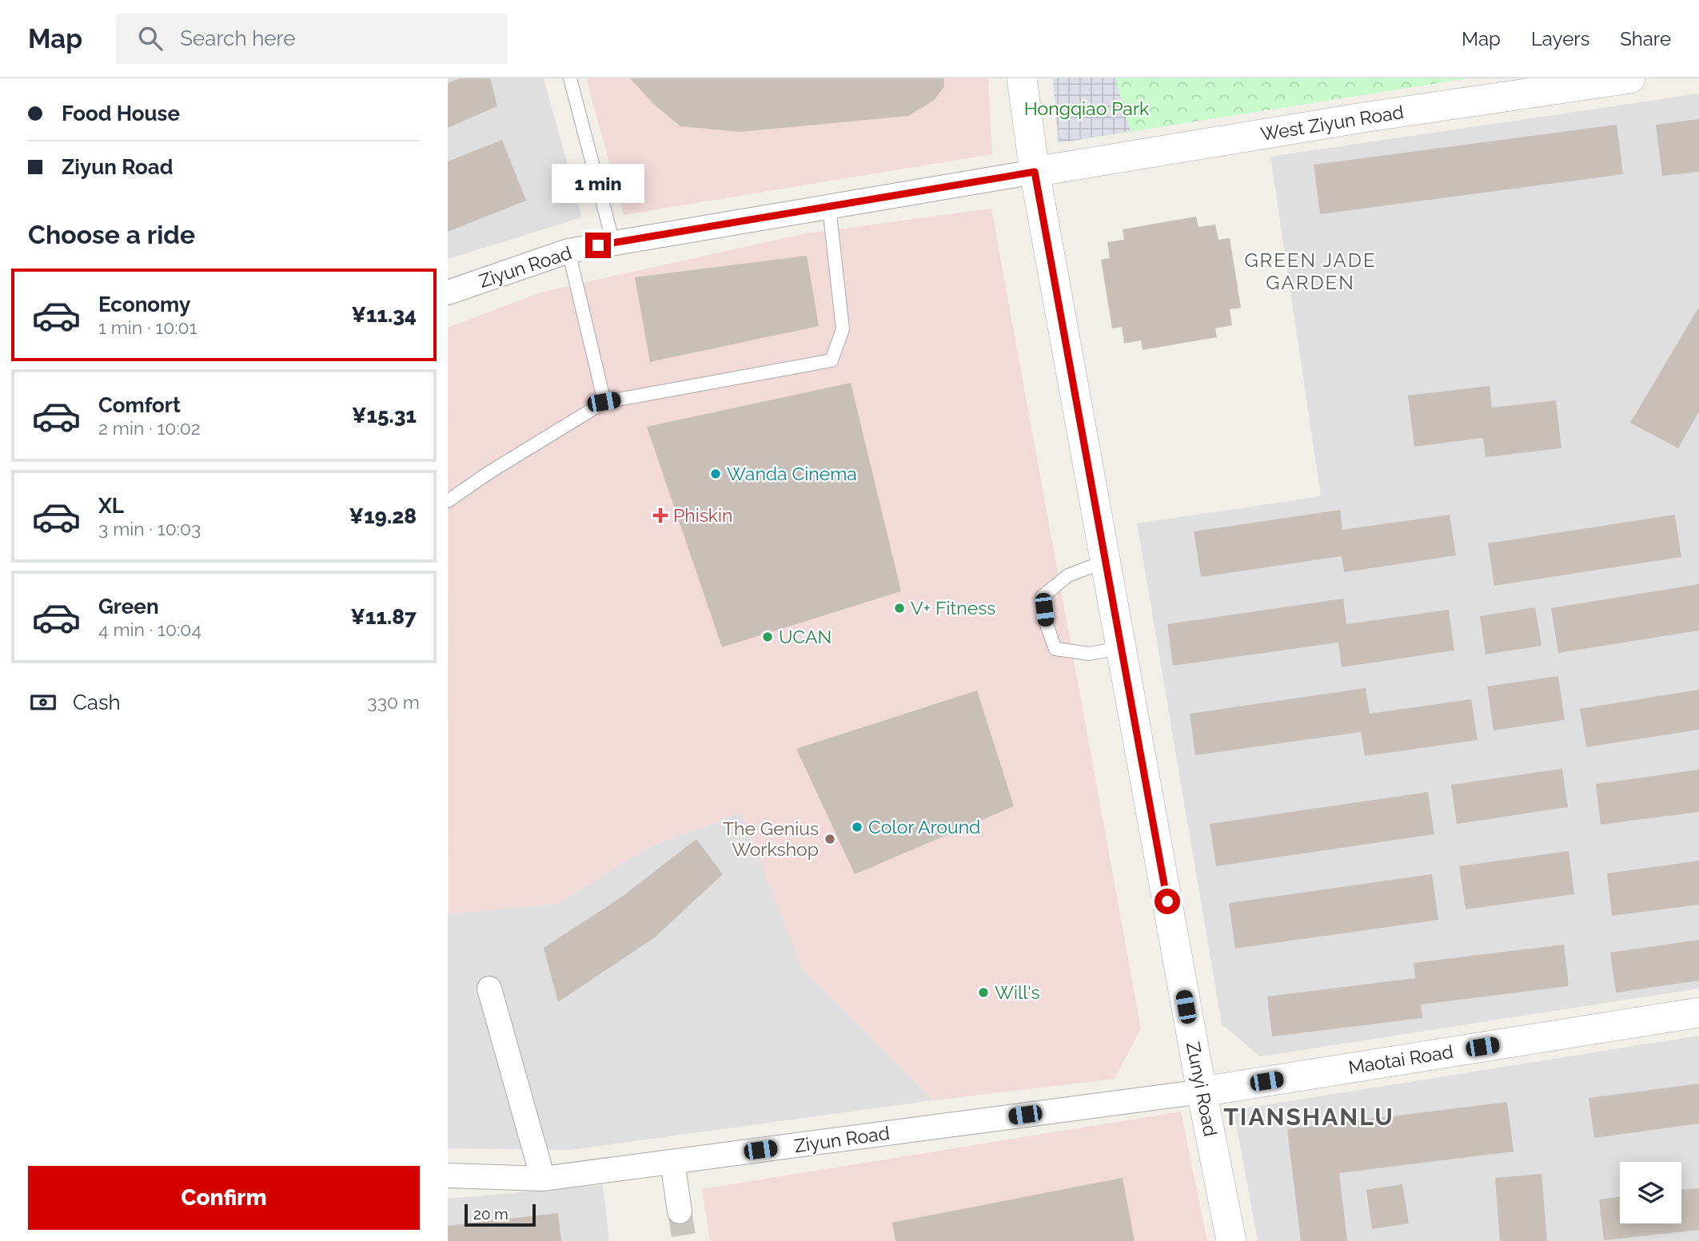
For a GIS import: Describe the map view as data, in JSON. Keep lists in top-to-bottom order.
{
  "streets": {
    "street": [
      "West Ziyun Road",
      "Ziyun Road",
      "Maotai Road",
      "Zunyi Road"
    ]
  },
  "crossings": [
    ["West Ziyun Road", "Ziyun Road"],
    ["West Ziyun Road", "Zunyi Road"],
    ["Ziyun Road", "Maotai Road"],
    ["Ziyun Road", "Zunyi Road"],
    ["Maotai Road", "Zunyi Road"]
  ],
  "districts": ["GREEN JADE GARDEN", "TIANSHANLU"],
  "parks": ["Hongqiao Park"],
  "places": {
    "other": [
      "Wanda Cinema",
      "V+ Fitness",
      "UCAN",
      "Color Around",
      "The Genius Workshop",
      "Will's"
    ],
    "health": ["Phiskin"]
  },
  "scale_bar": "20 m",
  "page": {
    "header": "Map",
    "search": "Search here",
    "nav": ["Map", "Layers", "Share"],
    "banner": ["Food House", "Ziyun Road"],
    "bubble": "1 min",
    "heading": "Choose a ride",
    "list": [
      {
        "name": "Economy",
        "note": "1 min · 10:01",
        "value": "¥11.34"
      },
      {
        "name": "Comfort",
        "note": "2 min · 10:02",
        "value": "¥15.31"
      },
      {
        "name": "XL",
        "note": "3 min · 10:03",
        "value": "¥19.28"
      },
      {
        "name": "Green",
        "note": "4 min · 10:04",
        "value": "¥11.87"
      }
    ],
    "pay": ["Cash", "330 m"],
    "buttons": "Confirm",
    "scale": "20 m"
  }
}
